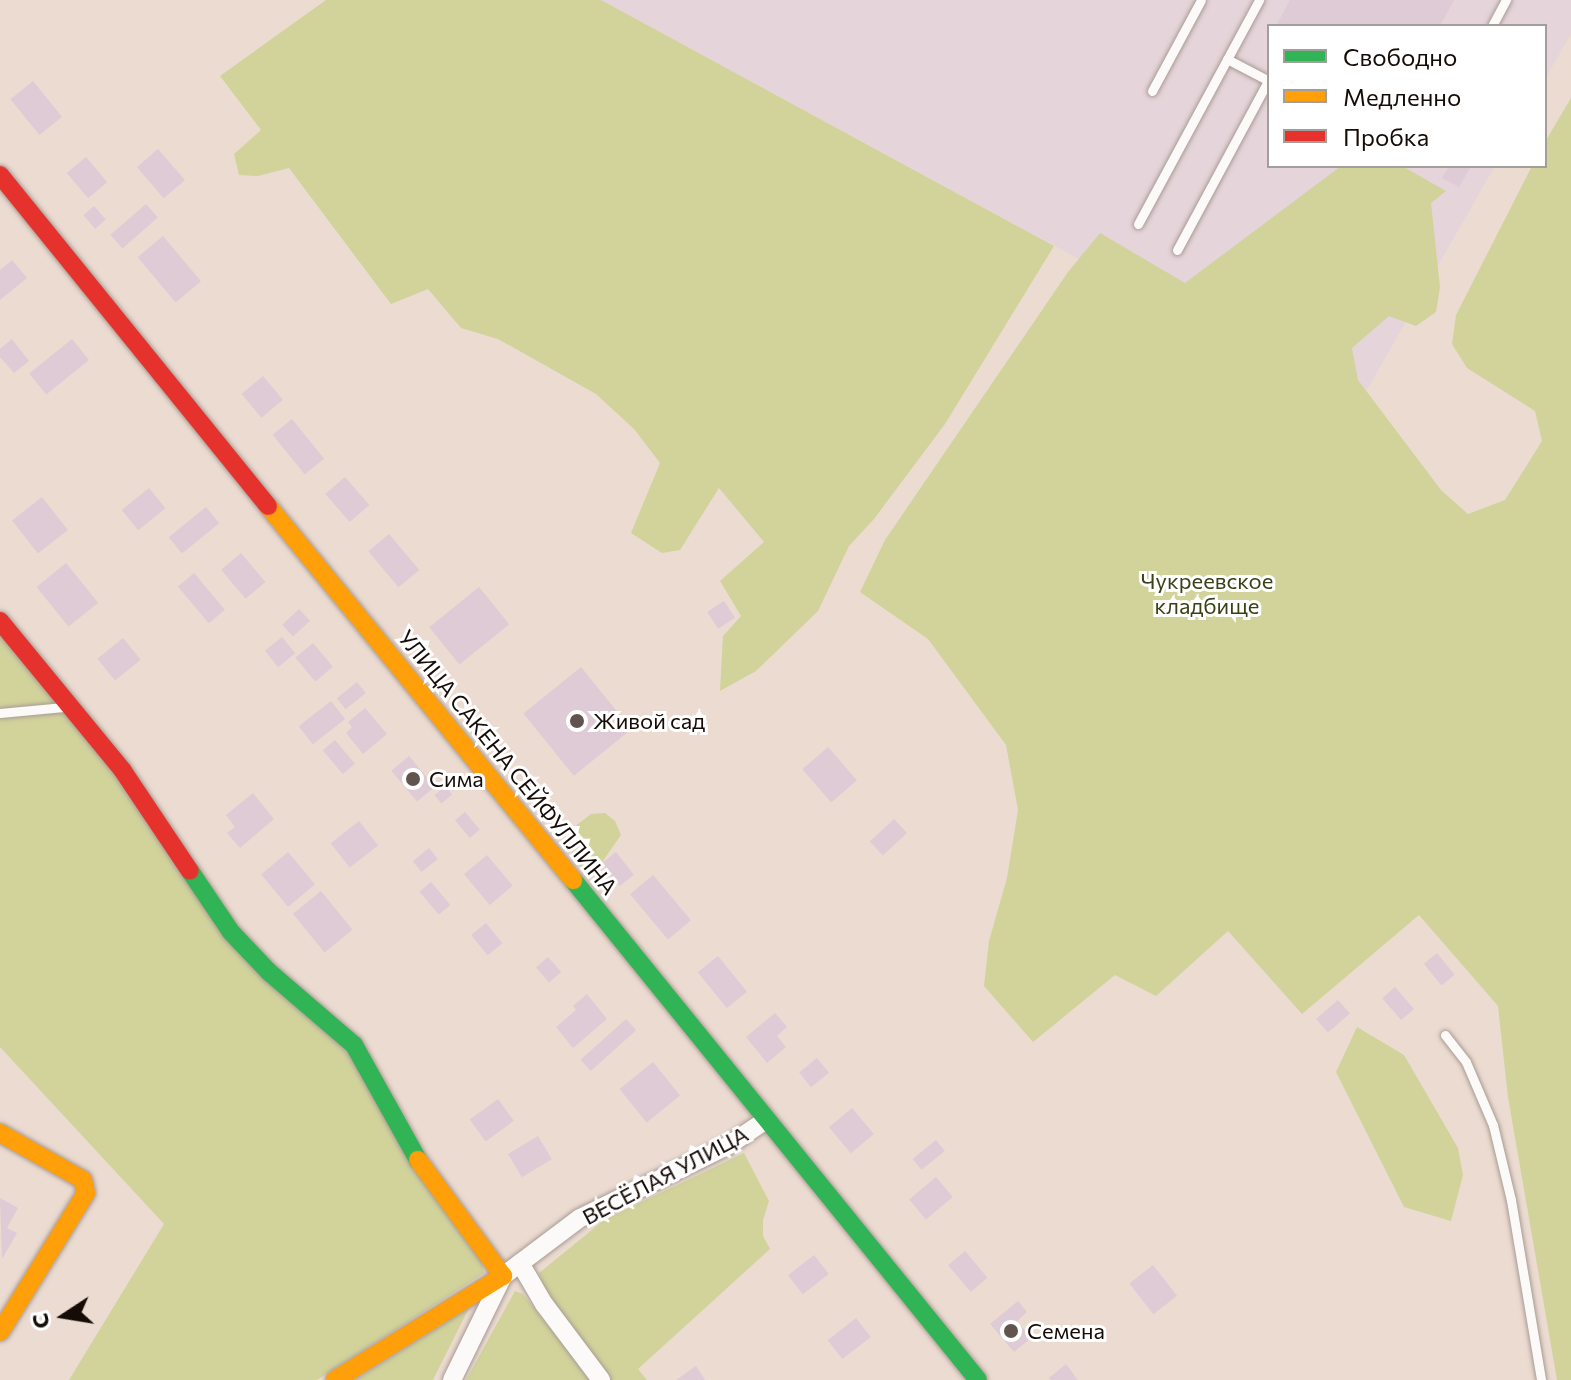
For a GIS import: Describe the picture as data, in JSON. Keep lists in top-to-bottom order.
{
  "streets": {
    "main road": ["УЛИЦА САКЕНА СЕЙФУЛЛИНА"],
    "street": ["ВЕСЁЛАЯ УЛИЦА"]
  },
  "crossings": [
    ["УЛИЦА САКЕНА СЕЙФУЛЛИНА", "ВЕСЁЛАЯ УЛИЦА"]
  ],
  "parks": ["Чукреевское кладбище"],
  "places": ["Живой сад", "Сима", "Семена"],
  "legend": ["Свободно", "Медленно", "Пробка"],
  "north": "left"
}
